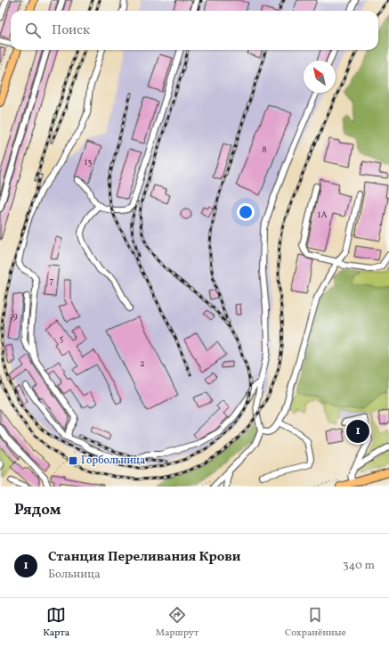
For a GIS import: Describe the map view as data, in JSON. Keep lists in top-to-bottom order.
{
  "places": {
    "transit": ["Горбольница"]
  },
  "house_numbers": [
    "8",
    "13",
    "1А",
    "7",
    "9",
    "5",
    "2"
  ],
  "north": "top left",
  "page": {
    "search": "Поиск",
    "pins": "1",
    "heading": "Рядом",
    "list": [
      {
        "mark": "1",
        "name": "Станция Переливания Крови",
        "note": "Больница",
        "value": "340 m"
      }
    ],
    "nav": ["Карта", "Маршрут", "Сохранённые"]
  }
}
